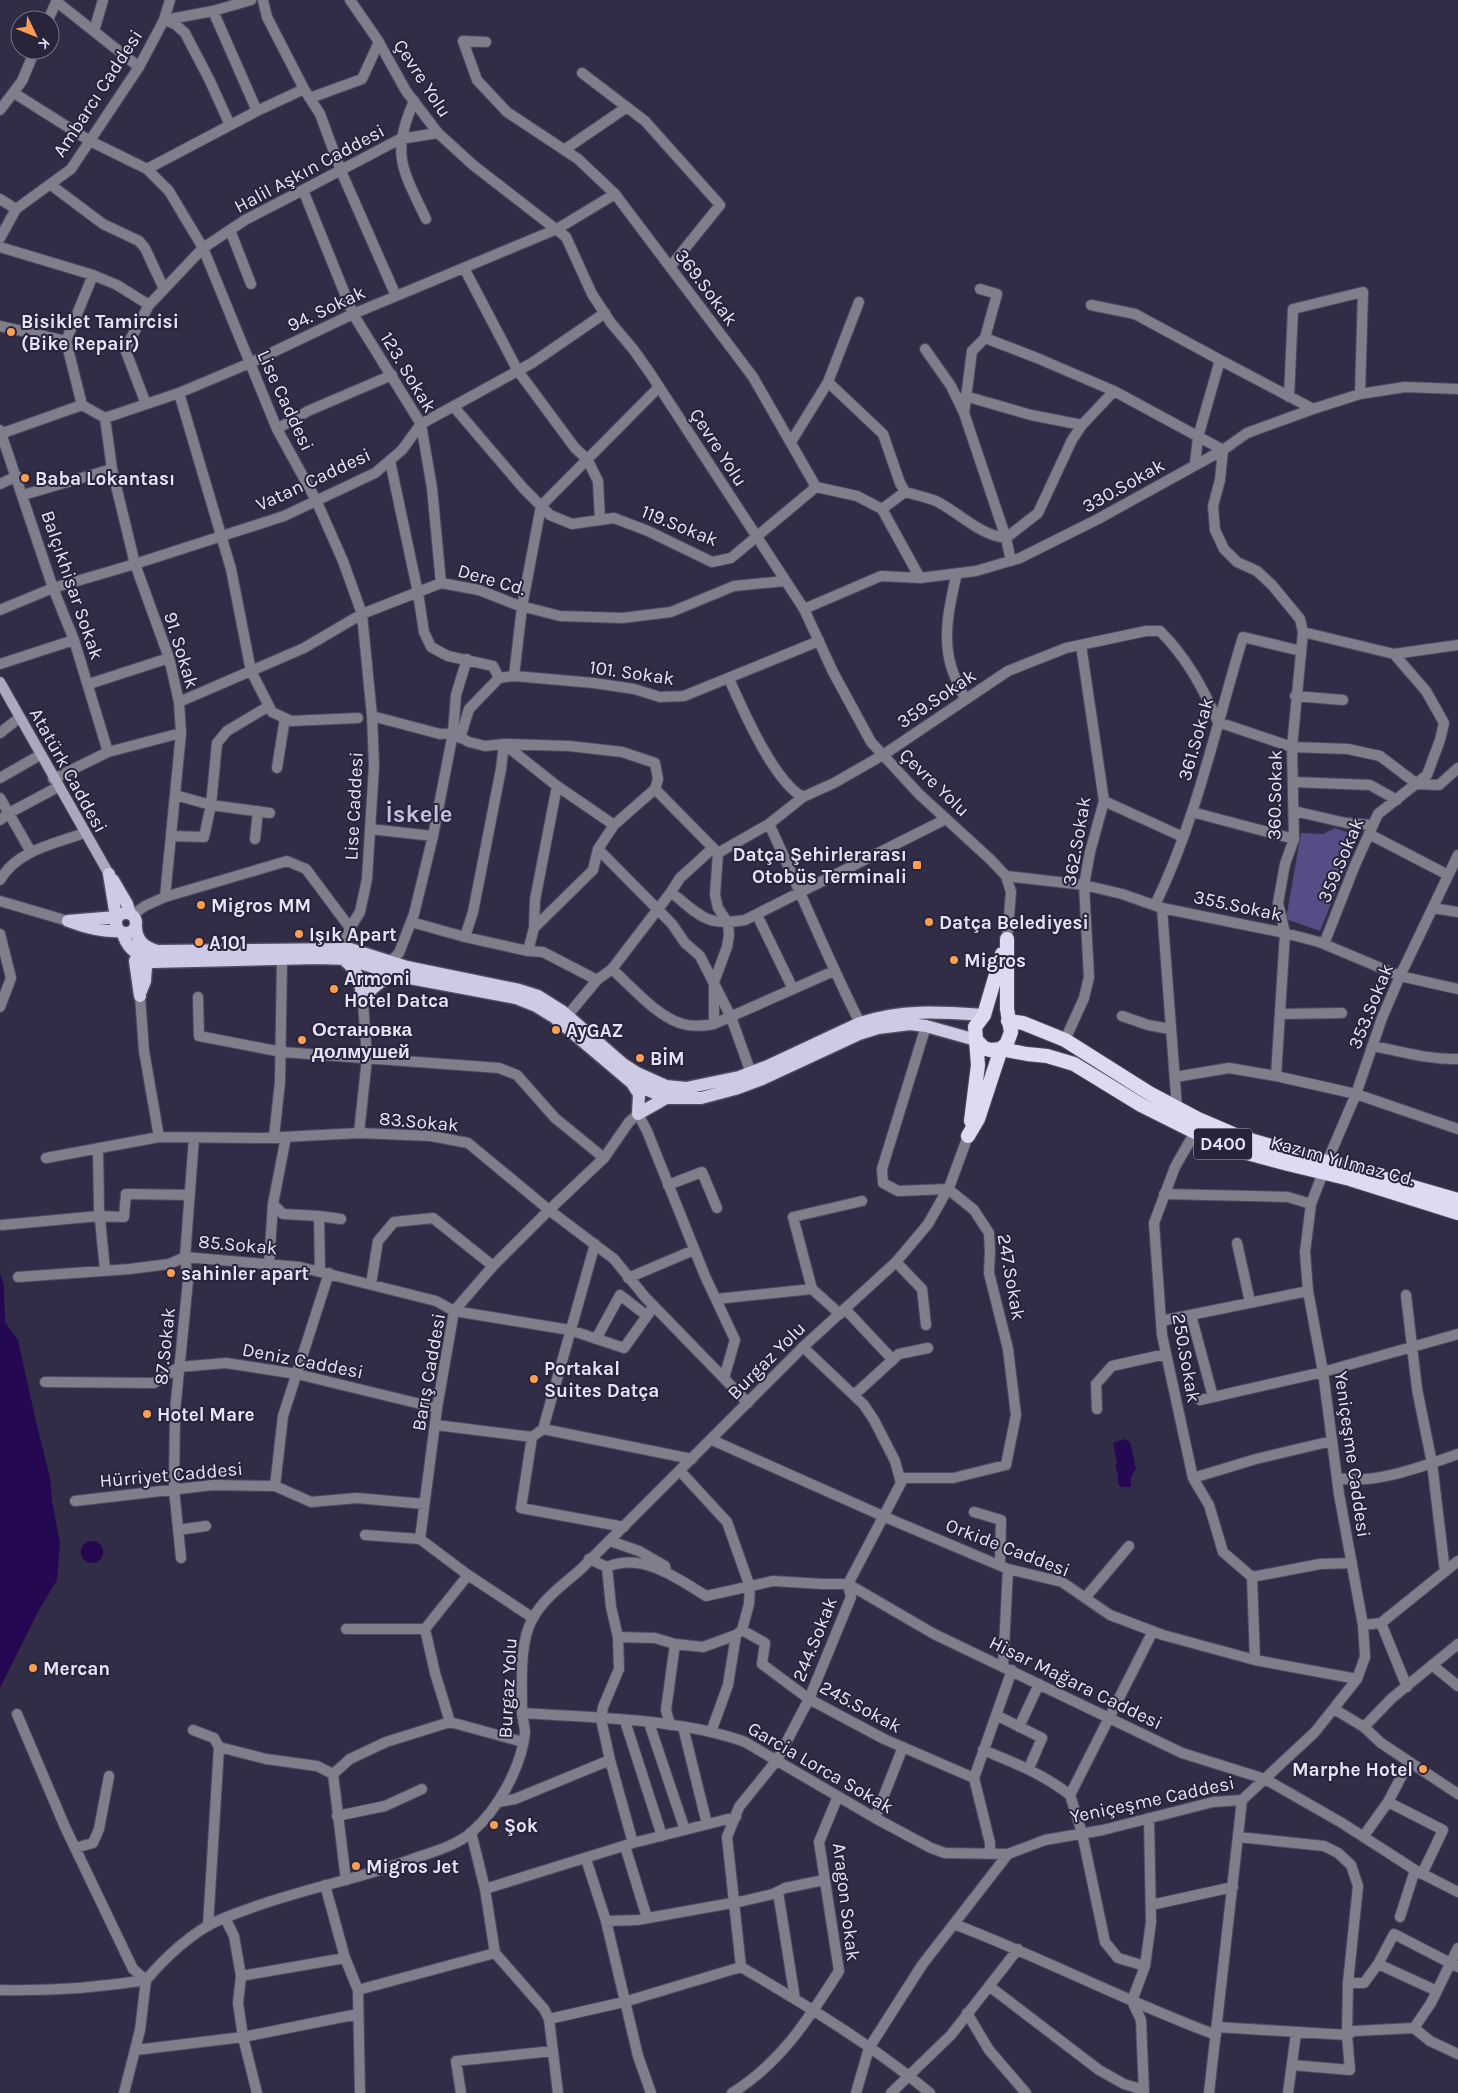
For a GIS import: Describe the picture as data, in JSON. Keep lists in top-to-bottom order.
{
  "streets": {
    "highway": ["D400", "Kazım Yılmaz Cd."],
    "main road": ["Atatürk Caddesi"],
    "street": [
      "Çevre Yolu",
      "Ambarcı Caddesi",
      "Halil Aşkın Caddesi",
      "369.Sokak",
      "94. Sokak",
      "123. Sokak",
      "Lise Caddesi",
      "Vatan Caddesi",
      "330.Sokak",
      "119.Sokak",
      "Dere Cd.",
      "Balçıkhisar Sokak",
      "91. Sokak",
      "101. Sokak",
      "359.Sokak",
      "361.Sokak",
      "360.Sokak",
      "362.Sokak",
      "355.Sokak",
      "353.Sokak",
      "83.Sokak",
      "85.Sokak",
      "247.Sokak",
      "87.Sokak",
      "250.Sokak",
      "Deniz Caddesi",
      "Burgaz Yolu",
      "Barış Caddesi",
      "Yeniçeşme Caddesi",
      "Hürriyet Caddesi",
      "Orkide Caddesi",
      "244.Sokak",
      "Hisar Mağara Caddesi",
      "245.Sokak",
      "Garcia Lorca Sokak",
      "Aragon Sokak"
    ]
  },
  "crossings": [
    ["Çevre Yolu", "Halil Aşkın Caddesi"],
    ["Çevre Yolu", "94. Sokak"],
    ["Çevre Yolu", "Vatan Caddesi"],
    ["Çevre Yolu", "330.Sokak"],
    ["Çevre Yolu", "119.Sokak"],
    ["Çevre Yolu", "Dere Cd."],
    ["Çevre Yolu", "101. Sokak"],
    ["Çevre Yolu", "359.Sokak"],
    ["Çevre Yolu", "355.Sokak"],
    ["Ambarcı Caddesi", "Lise Caddesi"],
    ["Halil Aşkın Caddesi", "94. Sokak"],
    ["Halil Aşkın Caddesi", "123. Sokak"],
    ["Halil Aşkın Caddesi", "Lise Caddesi"],
    ["369.Sokak", "94. Sokak"],
    ["369.Sokak", "119.Sokak"],
    ["94. Sokak", "123. Sokak"],
    ["94. Sokak", "Lise Caddesi"],
    ["94. Sokak", "91. Sokak"],
    ["123. Sokak", "Vatan Caddesi"],
    ["123. Sokak", "Dere Cd."],
    ["Lise Caddesi", "Vatan Caddesi"],
    ["Lise Caddesi", "Dere Cd."],
    ["Vatan Caddesi", "119.Sokak"],
    ["Vatan Caddesi", "Balçıkhisar Sokak"],
    ["Vatan Caddesi", "91. Sokak"],
    ["Dere Cd.", "91. Sokak"],
    ["359.Sokak", "361.Sokak"],
    ["359.Sokak", "362.Sokak"],
    ["359.Sokak", "355.Sokak"],
    ["361.Sokak", "360.Sokak"],
    ["361.Sokak", "355.Sokak"],
    ["361.Sokak", "Kazım Yılmaz Cd."],
    ["360.Sokak", "355.Sokak"],
    ["362.Sokak", "355.Sokak"],
    ["362.Sokak", "Kazım Yılmaz Cd."],
    ["355.Sokak", "353.Sokak"],
    ["353.Sokak", "Kazım Yılmaz Cd."],
    ["353.Sokak", "Yeniçeşme Caddesi"],
    ["83.Sokak", "87.Sokak"],
    ["83.Sokak", "Burgaz Yolu"],
    ["83.Sokak", "Barış Caddesi"],
    ["D400", "Kazım Yılmaz Cd."],
    ["Kazım Yılmaz Cd.", "250.Sokak"],
    ["Kazım Yılmaz Cd.", "Yeniçeşme Caddesi"],
    ["85.Sokak", "87.Sokak"],
    ["85.Sokak", "Barış Caddesi"],
    ["247.Sokak", "Burgaz Yolu"],
    ["247.Sokak", "244.Sokak"],
    ["87.Sokak", "Deniz Caddesi"],
    ["87.Sokak", "Hürriyet Caddesi"],
    ["Deniz Caddesi", "Barış Caddesi"],
    ["Burgaz Yolu", "Orkide Caddesi"],
    ["Burgaz Yolu", "Garcia Lorca Sokak"],
    ["Yeniçeşme Caddesi", "Orkide Caddesi"],
    ["Yeniçeşme Caddesi", "Hisar Mağara Caddesi"],
    ["Yeniçeşme Caddesi", "Garcia Lorca Sokak"],
    ["Orkide Caddesi", "244.Sokak"],
    ["244.Sokak", "Hisar Mağara Caddesi"],
    ["244.Sokak", "245.Sokak"],
    ["244.Sokak", "Garcia Lorca Sokak"],
    ["Garcia Lorca Sokak", "Aragon Sokak"]
  ],
  "districts": ["İskele"],
  "places": {
    "other": [
      "Bisiklet Tamircisi (Bike Repair)",
      "Baba Lokantası",
      "Migros MM",
      "Datça Belediyesi",
      "Işık Apart",
      "A101",
      "Migros",
      "Armoni Hotel Datca",
      "AyGAZ",
      "Остановка долмушей",
      "BİM",
      "sahinler apart",
      "Portakal Suites Datça",
      "Hotel Mare",
      "Mercan",
      "Marphe Hotel",
      "Şok",
      "Migros Jet"
    ],
    "transit": ["Datça Şehirlerarası Otobüs Terminali"]
  },
  "north": "bottom right"
}
